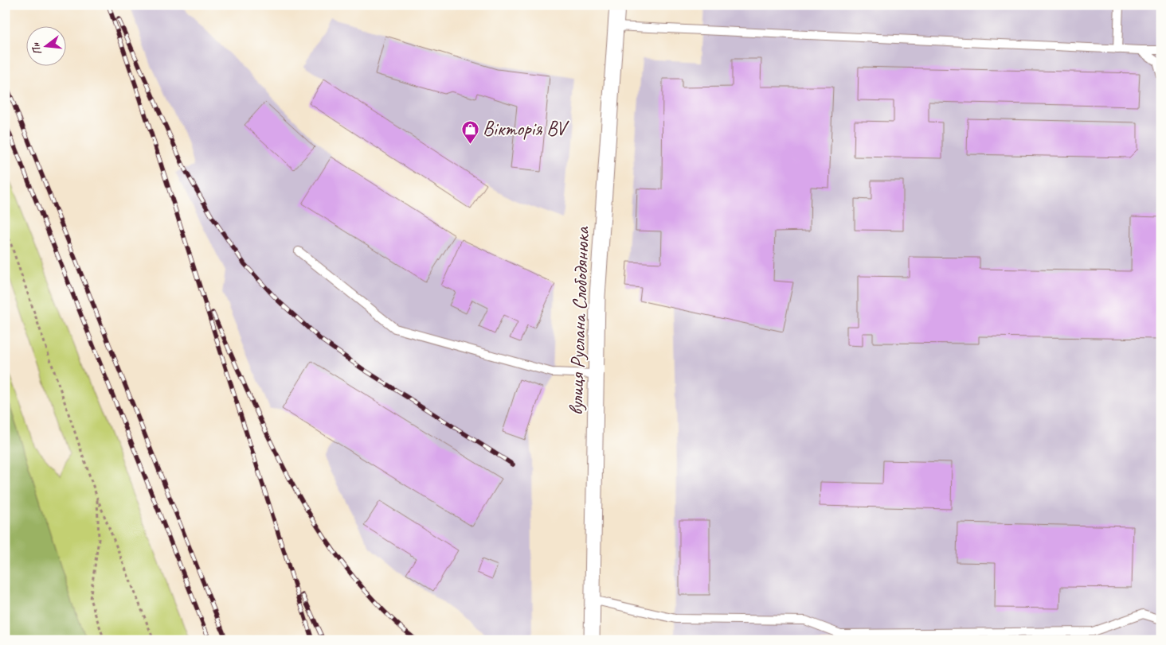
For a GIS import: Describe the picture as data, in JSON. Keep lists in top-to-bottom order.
{
  "streets": {
    "street": ["вулиця Руслана Слободянюка"]
  },
  "places": {
    "shop": ["Вікторія BV"]
  },
  "north": "left"
}
